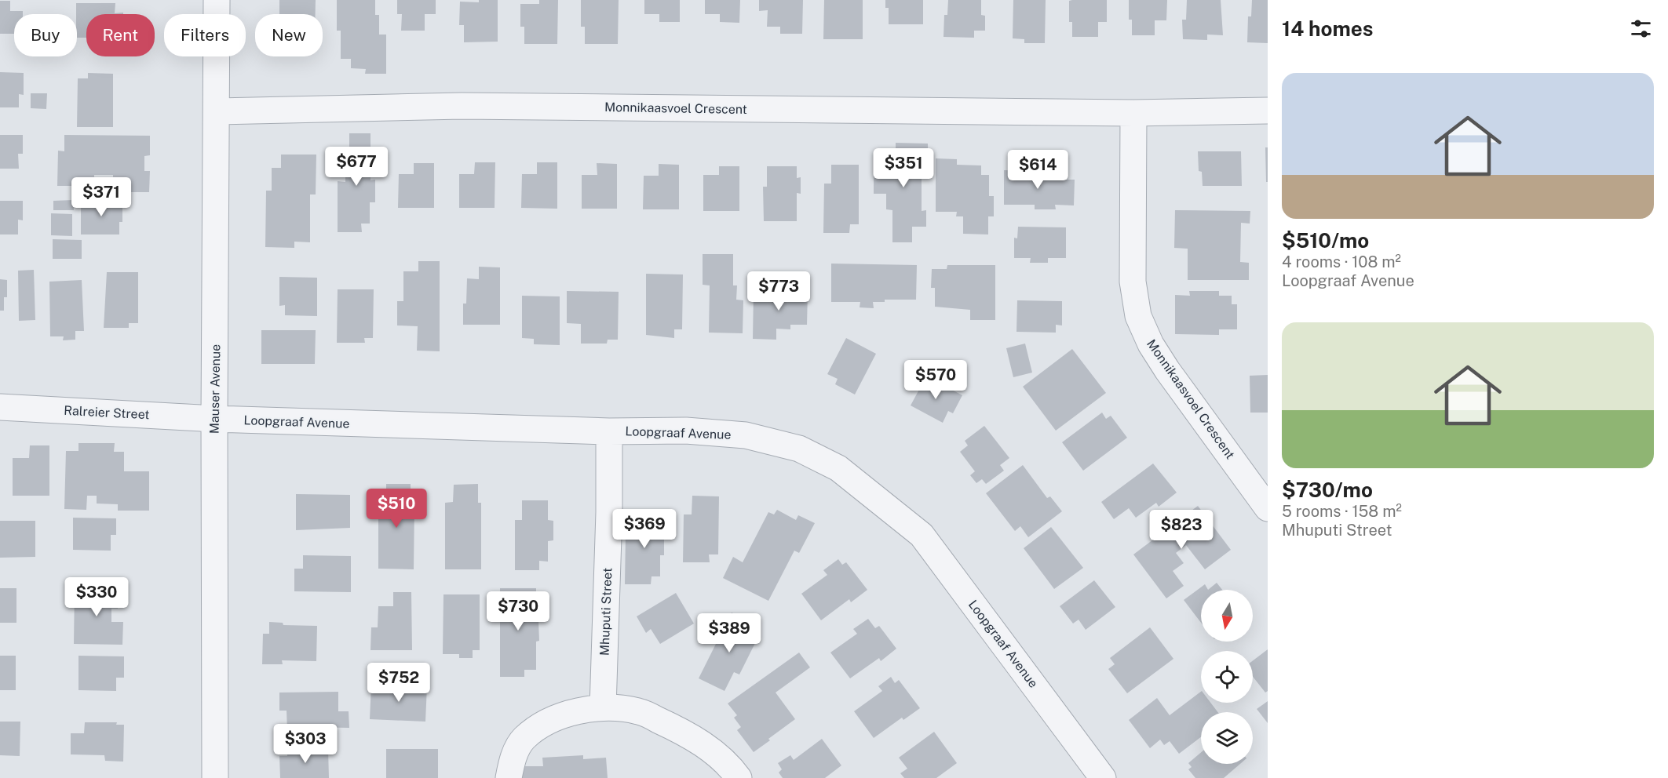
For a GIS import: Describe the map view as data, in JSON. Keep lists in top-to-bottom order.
{
  "streets": {
    "street": [
      "Monnikaasvoel Crescent",
      "Mauser Avenue",
      "Ralreier Street",
      "Loopgraaf Avenue",
      "Mhuputi Street"
    ]
  },
  "crossings": [
    ["Monnikaasvoel Crescent", "Mauser Avenue"],
    ["Mauser Avenue", "Ralreier Street"],
    ["Mauser Avenue", "Loopgraaf Avenue"],
    ["Ralreier Street", "Loopgraaf Avenue"],
    ["Loopgraaf Avenue", "Mhuputi Street"]
  ],
  "north": "bottom",
  "page": {
    "heading": "14 homes",
    "chip": [
      "Buy",
      "Rent",
      "Filters",
      "New"
    ],
    "list": [
      {
        "name": "$510/mo",
        "note": "4 rooms · 108 m² · Loopgraaf Avenue"
      },
      {
        "name": "$730/mo",
        "note": "5 rooms · 158 m² · Mhuputi Street"
      }
    ],
    "price": [
      "$677",
      "$351",
      "$614",
      "$371",
      "$773",
      "$570",
      "$510",
      "$369",
      "$823",
      "$330",
      "$730",
      "$389",
      "$752",
      "$303"
    ]
  }
}
